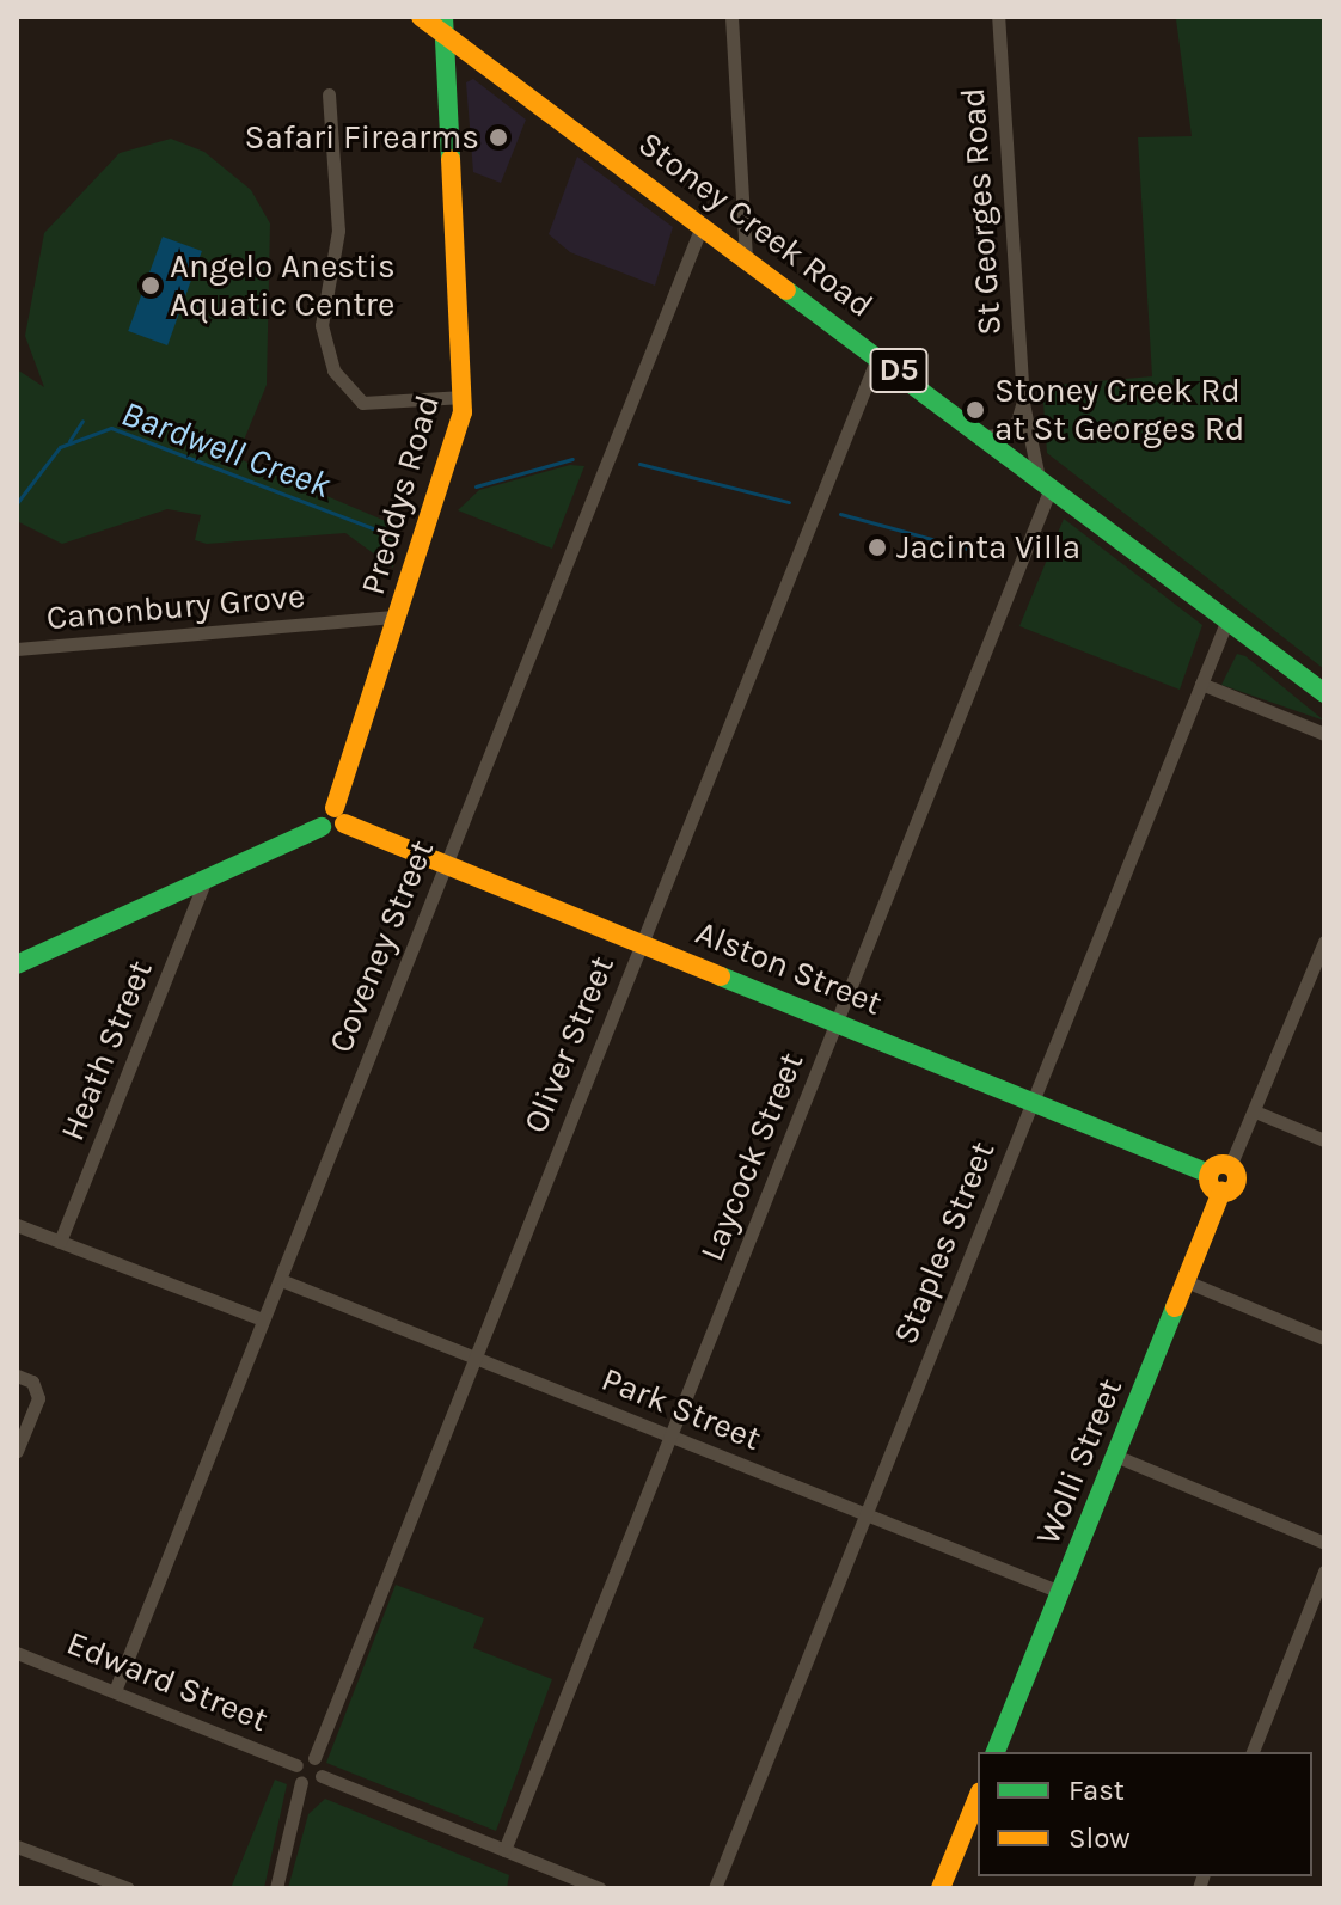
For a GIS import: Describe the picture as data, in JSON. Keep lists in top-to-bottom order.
{
  "streets": {
    "main road": [
      "Stoney Creek Road",
      "D5",
      "Preddys Road",
      "Alston Street",
      "Wolli Street"
    ],
    "street": [
      "St Georges Road",
      "Canonbury Grove",
      "Coveney Street",
      "Oliver Street",
      "Heath Street",
      "Laycock Street",
      "Staples Street",
      "Park Street",
      "Edward Street"
    ]
  },
  "crossings": [
    ["St Georges Road", "Stoney Creek Road"],
    ["St Georges Road", "Laycock Street"],
    ["Stoney Creek Road", "Preddys Road"],
    ["Stoney Creek Road", "Coveney Street"],
    ["Stoney Creek Road", "Oliver Street"],
    ["Stoney Creek Road", "Laycock Street"],
    ["Stoney Creek Road", "Staples Street"],
    ["Preddys Road", "Canonbury Grove"],
    ["Preddys Road", "Alston Street"],
    ["Preddys Road", "Heath Street"],
    ["Coveney Street", "Alston Street"],
    ["Coveney Street", "Park Street"],
    ["Coveney Street", "Edward Street"],
    ["Alston Street", "Oliver Street"],
    ["Alston Street", "Laycock Street"],
    ["Alston Street", "Staples Street"],
    ["Oliver Street", "Park Street"],
    ["Laycock Street", "Park Street"],
    ["Staples Street", "Park Street"],
    ["Park Street", "Wolli Street"]
  ],
  "water": ["Bardwell Creek"],
  "places": [
    "Safari Firearms",
    "Angelo Anestis Aquatic Centre",
    "Stoney Creek Rd at St Georges Rd",
    "Jacinta Villa"
  ],
  "legend": ["Fast", "Slow"]
}
